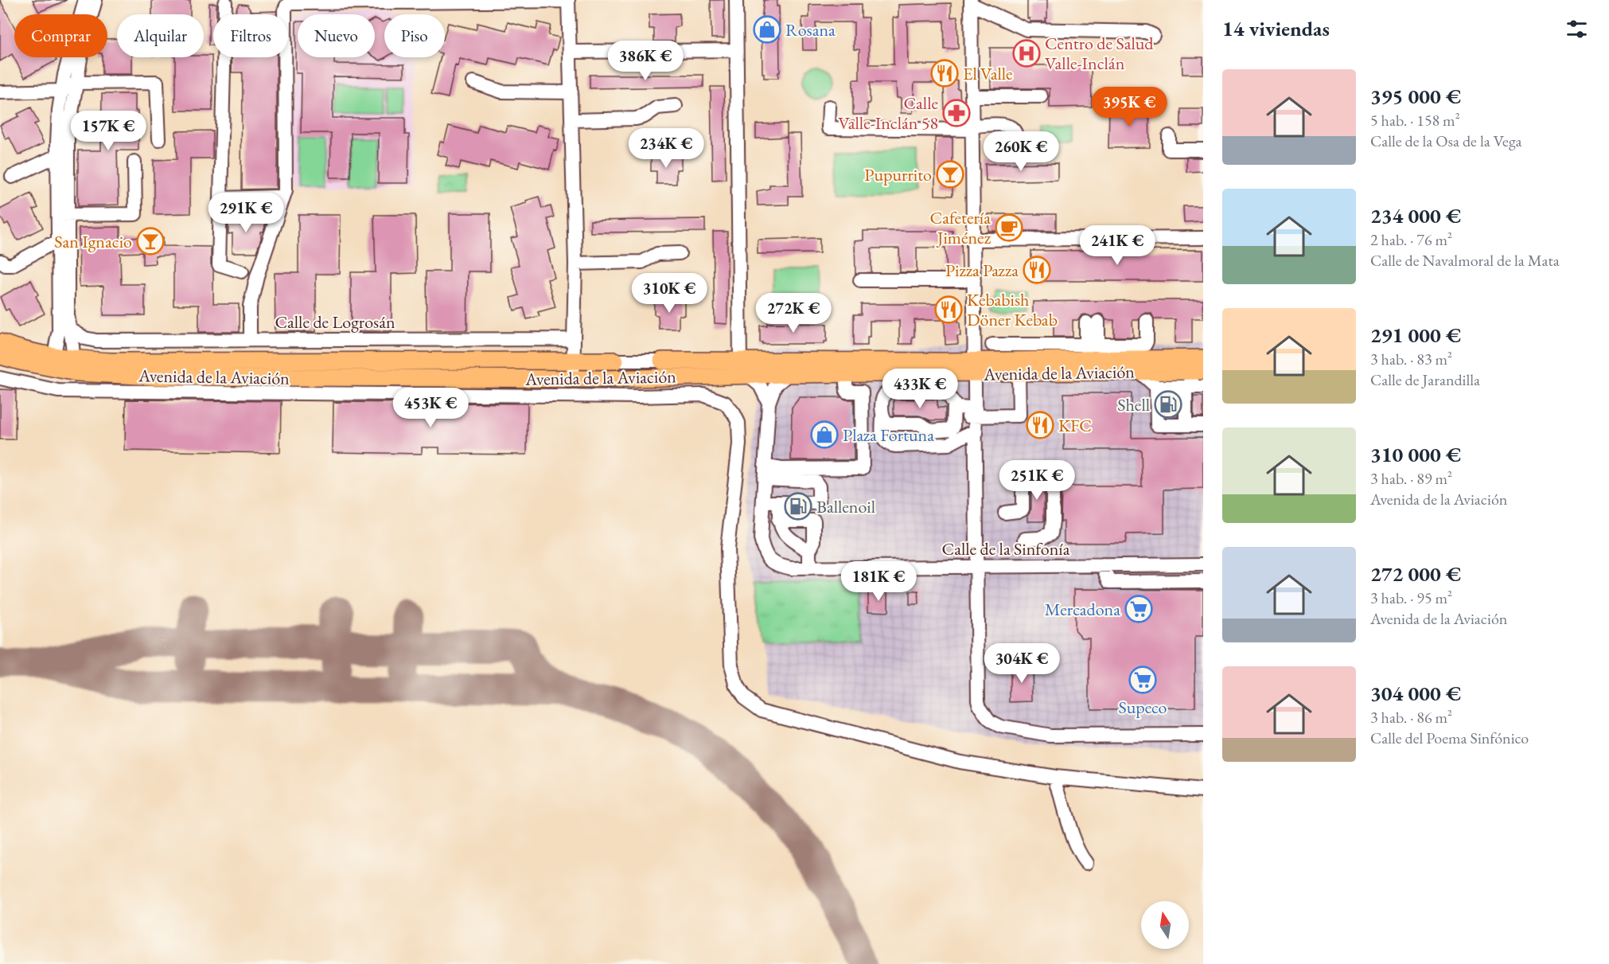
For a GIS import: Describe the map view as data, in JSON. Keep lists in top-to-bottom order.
{
  "streets": {
    "main road": ["Avenida de la Aviación"],
    "street": ["Calle de Logrosán", "Calle de la Sinfonía"]
  },
  "crossings": [
    ["Calle de Logrosán", "Avenida de la Aviación"],
    ["Avenida de la Aviación", "Calle de la Sinfonía"]
  ],
  "places": {
    "shop": ["Rosana", "Plaza Fortuna"],
    "hospital": ["Centro de Salud Valle-Inclán"],
    "restaurant": [
      "El Valle",
      "Pizza Pazza",
      "Kebabish Döner Kebab",
      "KFC"
    ],
    "pharmacy": ["Calle Valle-Inclán 58"],
    "bar": ["Pupurrito", "San Ignacio"],
    "cafe": ["Cafetería Jiménez"],
    "fuel station": ["Shell", "Ballenoil"],
    "supermarket": ["Mercadona", "Supeco"]
  },
  "north": "top",
  "page": {
    "heading": "14 viviendas",
    "chip": [
      "Comprar",
      "Alquilar",
      "Filtros",
      "Nuevo",
      "Piso"
    ],
    "price": [
      "386K €",
      "395K €",
      "157K €",
      "234K €",
      "260K €",
      "291K €",
      "241K €",
      "310K €",
      "272K €",
      "433K €",
      "453K €",
      "251K €",
      "181K €",
      "304K €"
    ],
    "list": [
      {
        "name": "395 000 €",
        "note": "5 hab. · 158 m² · Calle de la Osa de la Vega"
      },
      {
        "name": "234 000 €",
        "note": "2 hab. · 76 m² · Calle de Navalmoral de la Mata"
      },
      {
        "name": "291 000 €",
        "note": "3 hab. · 83 m² · Calle de Jarandilla"
      },
      {
        "name": "310 000 €",
        "note": "3 hab. · 89 m² · Avenida de la Aviación"
      },
      {
        "name": "272 000 €",
        "note": "3 hab. · 95 m² · Avenida de la Aviación"
      },
      {
        "name": "304 000 €",
        "note": "3 hab. · 86 m² · Calle del Poema Sinfónico"
      }
    ]
  }
}
